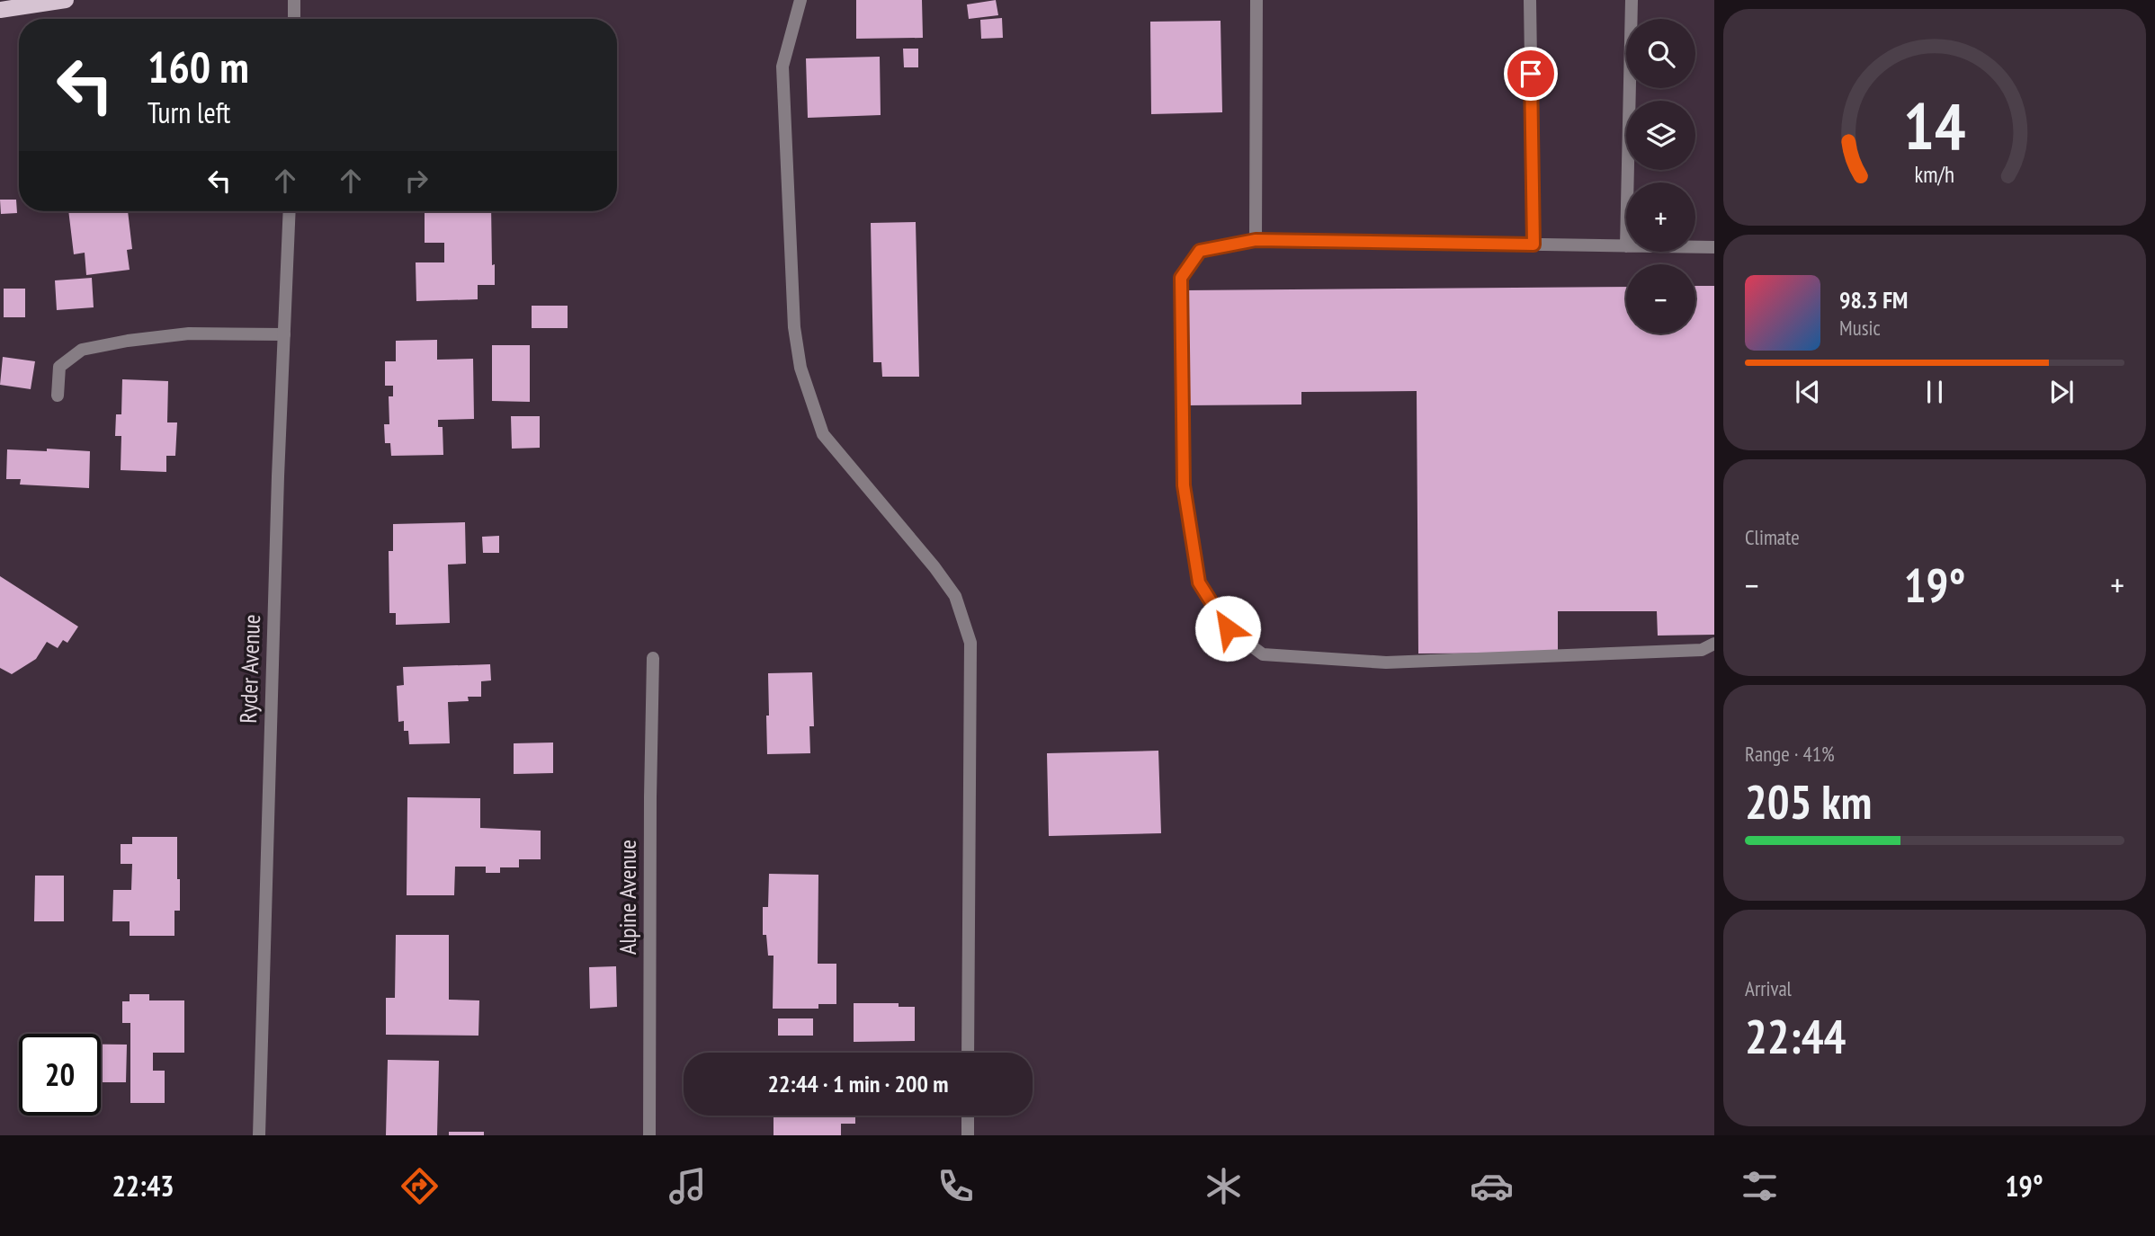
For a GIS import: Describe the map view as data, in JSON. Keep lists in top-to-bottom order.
{
  "streets": {
    "street": ["Ryder Avenue", "Alpine Avenue"]
  },
  "page": {
    "map_buttons": ["+", "−"],
    "turn": ["160 m", "Turn left"],
    "song": ["98.3 FM", "Music"],
    "tile": [
      "Climate",
      ["Range · 41%", "205 km"],
      ["Arrival", "22:44"]
    ],
    "heat": ["−", "19°", "+"],
    "limit": "20",
    "trip": "22:44 · 1 min · 200 m",
    "tabs": ["22:43", "19°"],
    "gauge": ["14", "km/h"]
  }
}
